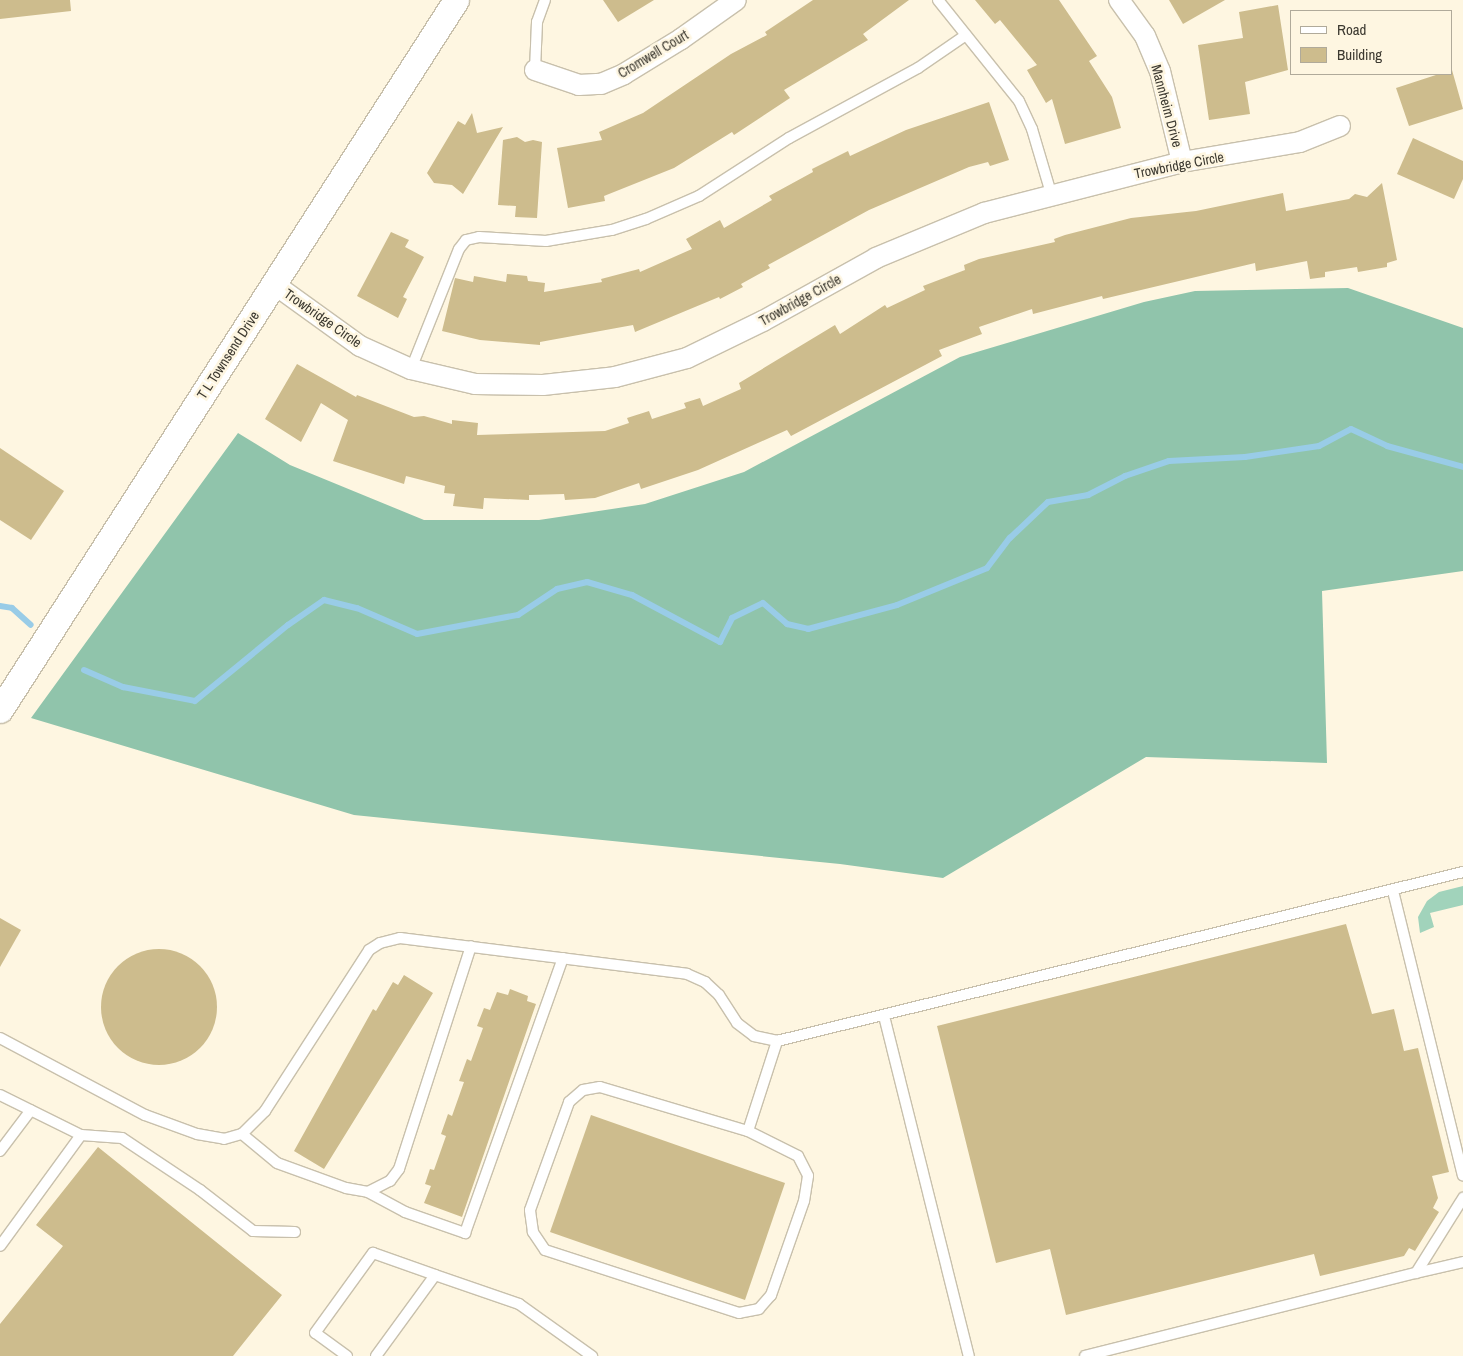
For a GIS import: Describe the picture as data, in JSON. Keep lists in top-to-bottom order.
{
  "streets": {
    "street": [
      "Cromwell Court",
      "Mannheim Drive",
      "Trowbridge Circle",
      "T L Townsend Drive"
    ]
  },
  "crossings": [
    ["Mannheim Drive", "Trowbridge Circle"],
    ["Trowbridge Circle", "T L Townsend Drive"]
  ],
  "legend": ["Road", "Building"]
}
